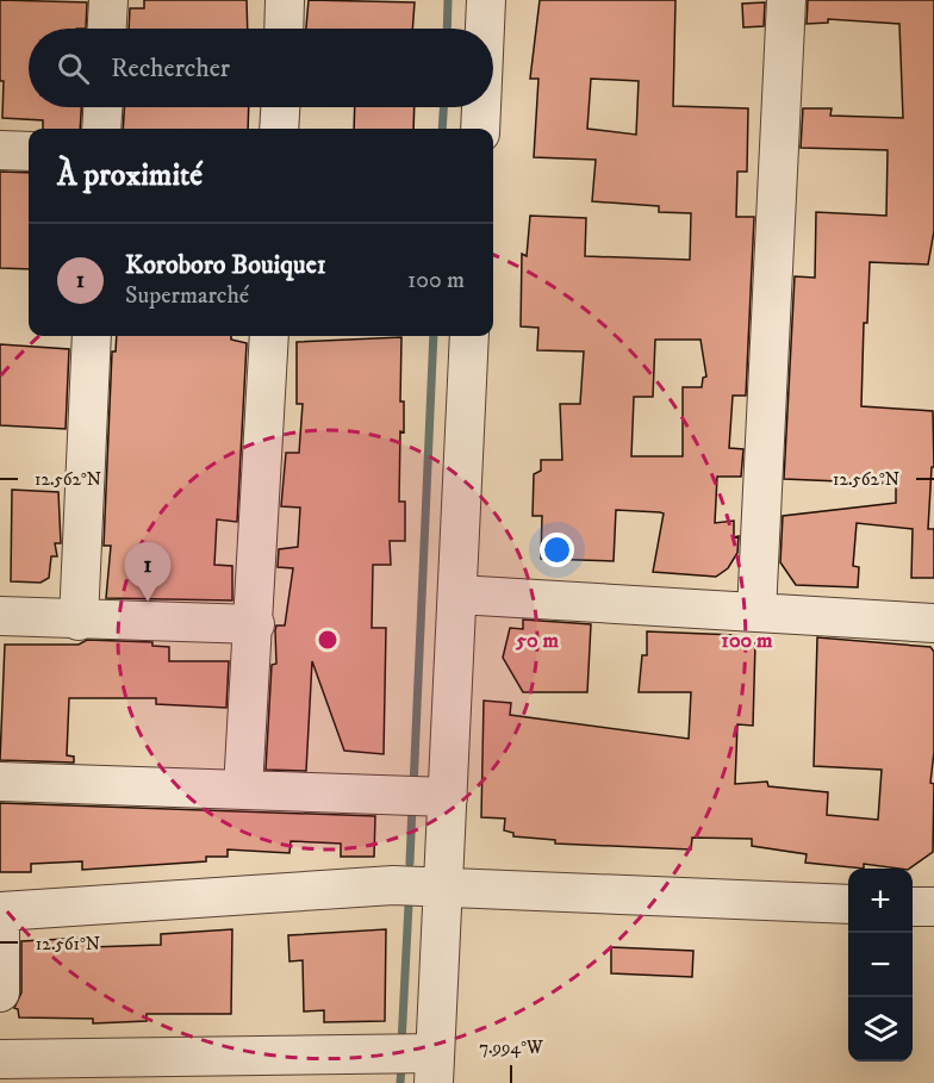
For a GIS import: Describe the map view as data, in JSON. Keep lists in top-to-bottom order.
{
  "page": {
    "search": "Rechercher",
    "heading": "À proximité",
    "list": [
      {
        "mark": "1",
        "name": "Koroboro Bouique1",
        "note": "Supermarché",
        "value": "100 m"
      }
    ],
    "pins": "1",
    "map_buttons": ["+", "−"]
  },
  "coordinates": ["12.562°N", "12.561°N", "7.994°W"],
  "rings": ["50 m", "100 m"]
}
